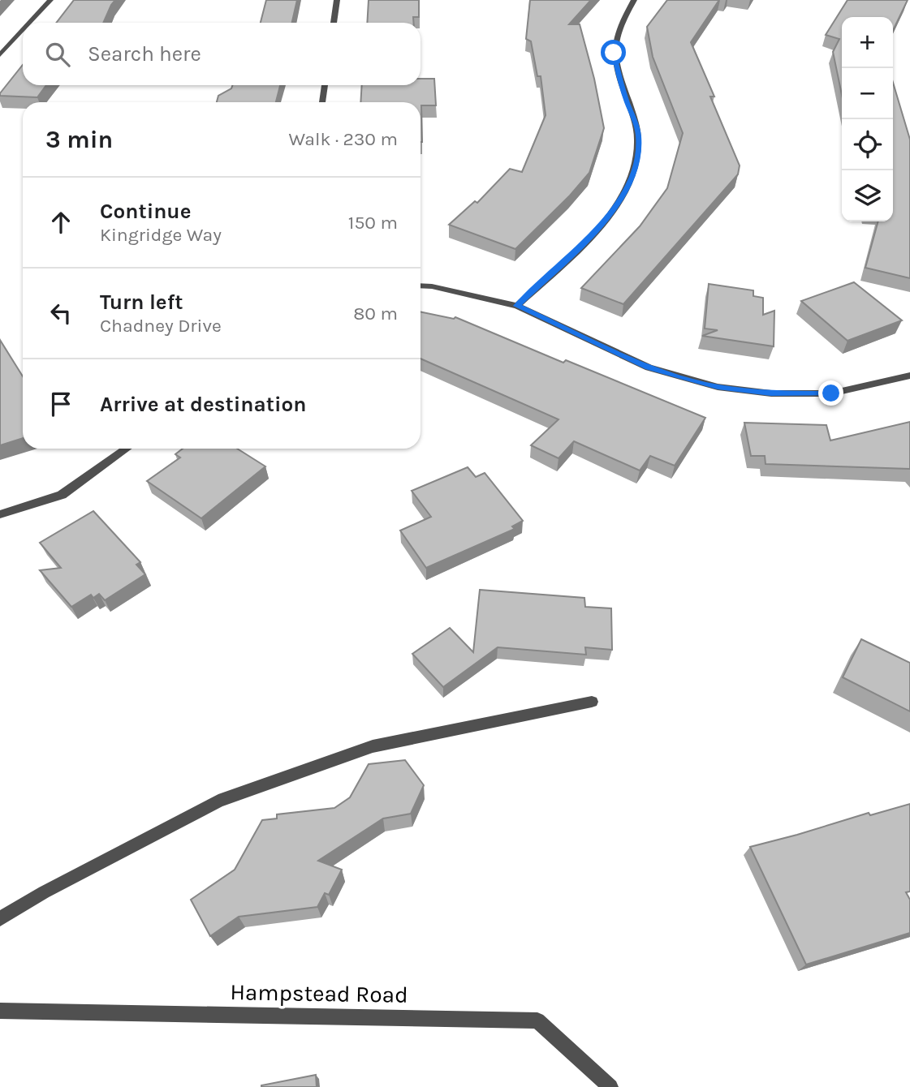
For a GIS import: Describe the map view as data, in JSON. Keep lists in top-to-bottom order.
{
  "streets": {
    "street": ["Hampstead Road"]
  },
  "page": {
    "map_buttons": ["+", "−"],
    "search": "Search here",
    "heading": ["3 min", "Walk · 230 m"],
    "list": [
      ["Continue", "Kingridge Way", "150 m"],
      ["Turn left", "Chadney Drive", "80 m"],
      "Arrive at destination"
    ]
  }
}
